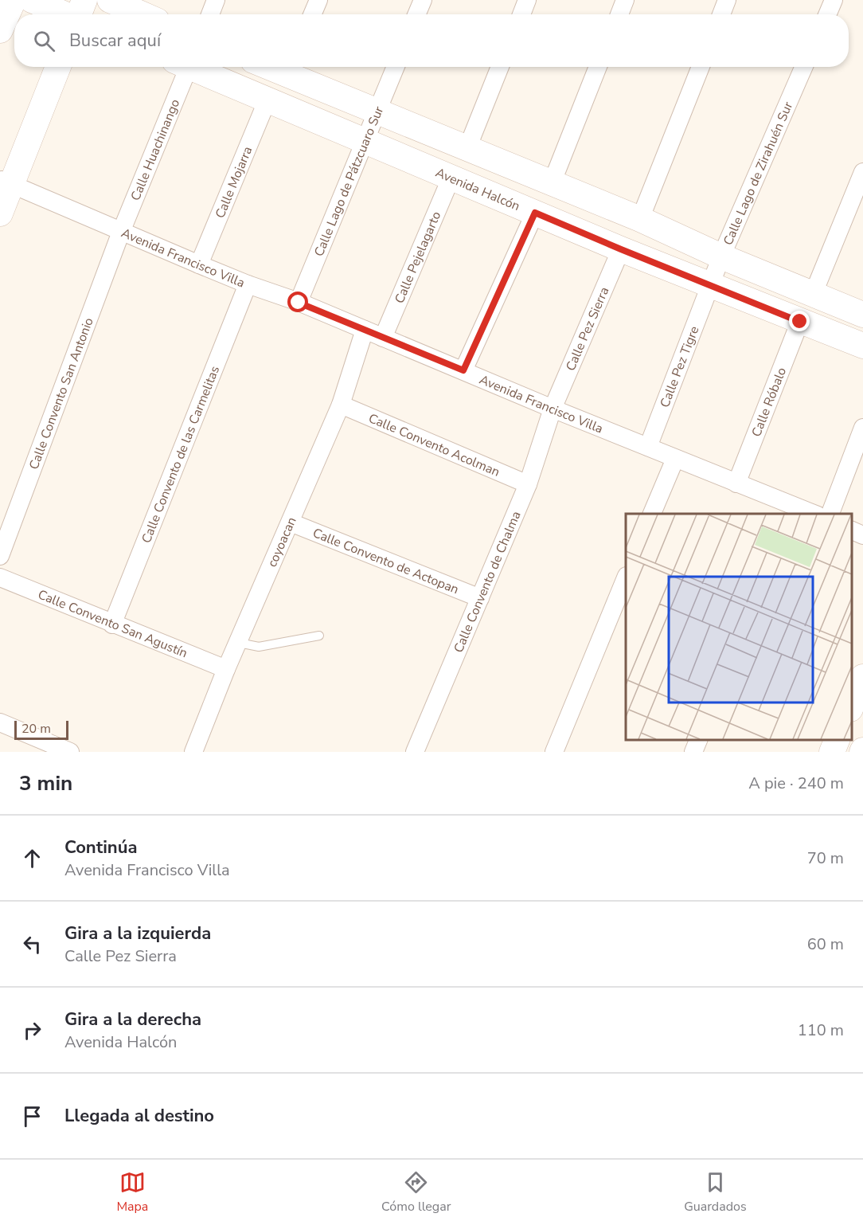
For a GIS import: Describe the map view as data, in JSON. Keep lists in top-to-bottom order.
{
  "streets": {
    "street": [
      "Calle Huachinango",
      "Calle Lago de Zirahuén Sur",
      "Calle Lago de Pátzcuaro Sur",
      "Calle Mojarra",
      "Avenida Halcón",
      "Avenida Francisco Villa",
      "Calle Pejelagarto",
      "Calle Pez Sierra",
      "Calle Pez Tigre",
      "Calle Convento San Antonio",
      "Calle Róbalo",
      "Calle Convento Acolman",
      "Calle Convento de las Carmelitas",
      "coyoacan",
      "Calle Convento de Actopan",
      "Calle Convento de Chalma",
      "Calle Convento San Agustín"
    ]
  },
  "crossings": [
    ["Calle Huachinango", "Avenida Francisco Villa"],
    ["Calle Huachinango", "Calle Convento San Antonio"],
    ["Calle Lago de Zirahuén Sur", "Avenida Halcón"],
    ["Calle Lago de Zirahuén Sur", "Calle Pez Tigre"],
    ["Calle Lago de Pátzcuaro Sur", "Avenida Halcón"],
    ["Calle Lago de Pátzcuaro Sur", "Avenida Francisco Villa"],
    ["Calle Mojarra", "Avenida Halcón"],
    ["Calle Mojarra", "Avenida Francisco Villa"],
    ["Avenida Halcón", "Calle Pejelagarto"],
    ["Avenida Halcón", "Calle Pez Sierra"],
    ["Avenida Halcón", "Calle Pez Tigre"],
    ["Avenida Halcón", "Calle Róbalo"],
    ["Avenida Francisco Villa", "Calle Pejelagarto"],
    ["Avenida Francisco Villa", "Calle Pez Sierra"],
    ["Avenida Francisco Villa", "Calle Pez Tigre"],
    ["Avenida Francisco Villa", "Calle Convento San Antonio"],
    ["Avenida Francisco Villa", "Calle Róbalo"],
    ["Avenida Francisco Villa", "Calle Convento de las Carmelitas"],
    ["Avenida Francisco Villa", "coyoacan"],
    ["Avenida Francisco Villa", "Calle Convento de Chalma"],
    ["Calle Pez Sierra", "Calle Convento de Chalma"],
    ["Calle Convento Acolman", "coyoacan"],
    ["Calle Convento Acolman", "Calle Convento de Chalma"],
    ["Calle Convento de las Carmelitas", "Calle Convento San Agustín"],
    ["coyoacan", "Calle Convento de Actopan"],
    ["coyoacan", "Calle Convento San Agustín"],
    ["Calle Convento de Actopan", "Calle Convento de Chalma"]
  ],
  "scale_bar": "20 m",
  "page": {
    "search": "Buscar aquí",
    "scale": "20 m",
    "heading": ["3 min", "A pie · 240 m"],
    "list": [
      ["Continúa", "Avenida Francisco Villa", "70 m"],
      ["Gira a la izquierda", "Calle Pez Sierra", "60 m"],
      ["Gira a la derecha", "Avenida Halcón", "110 m"],
      "Llegada al destino"
    ],
    "nav": ["Mapa", "Cómo llegar", "Guardados"]
  }
}
